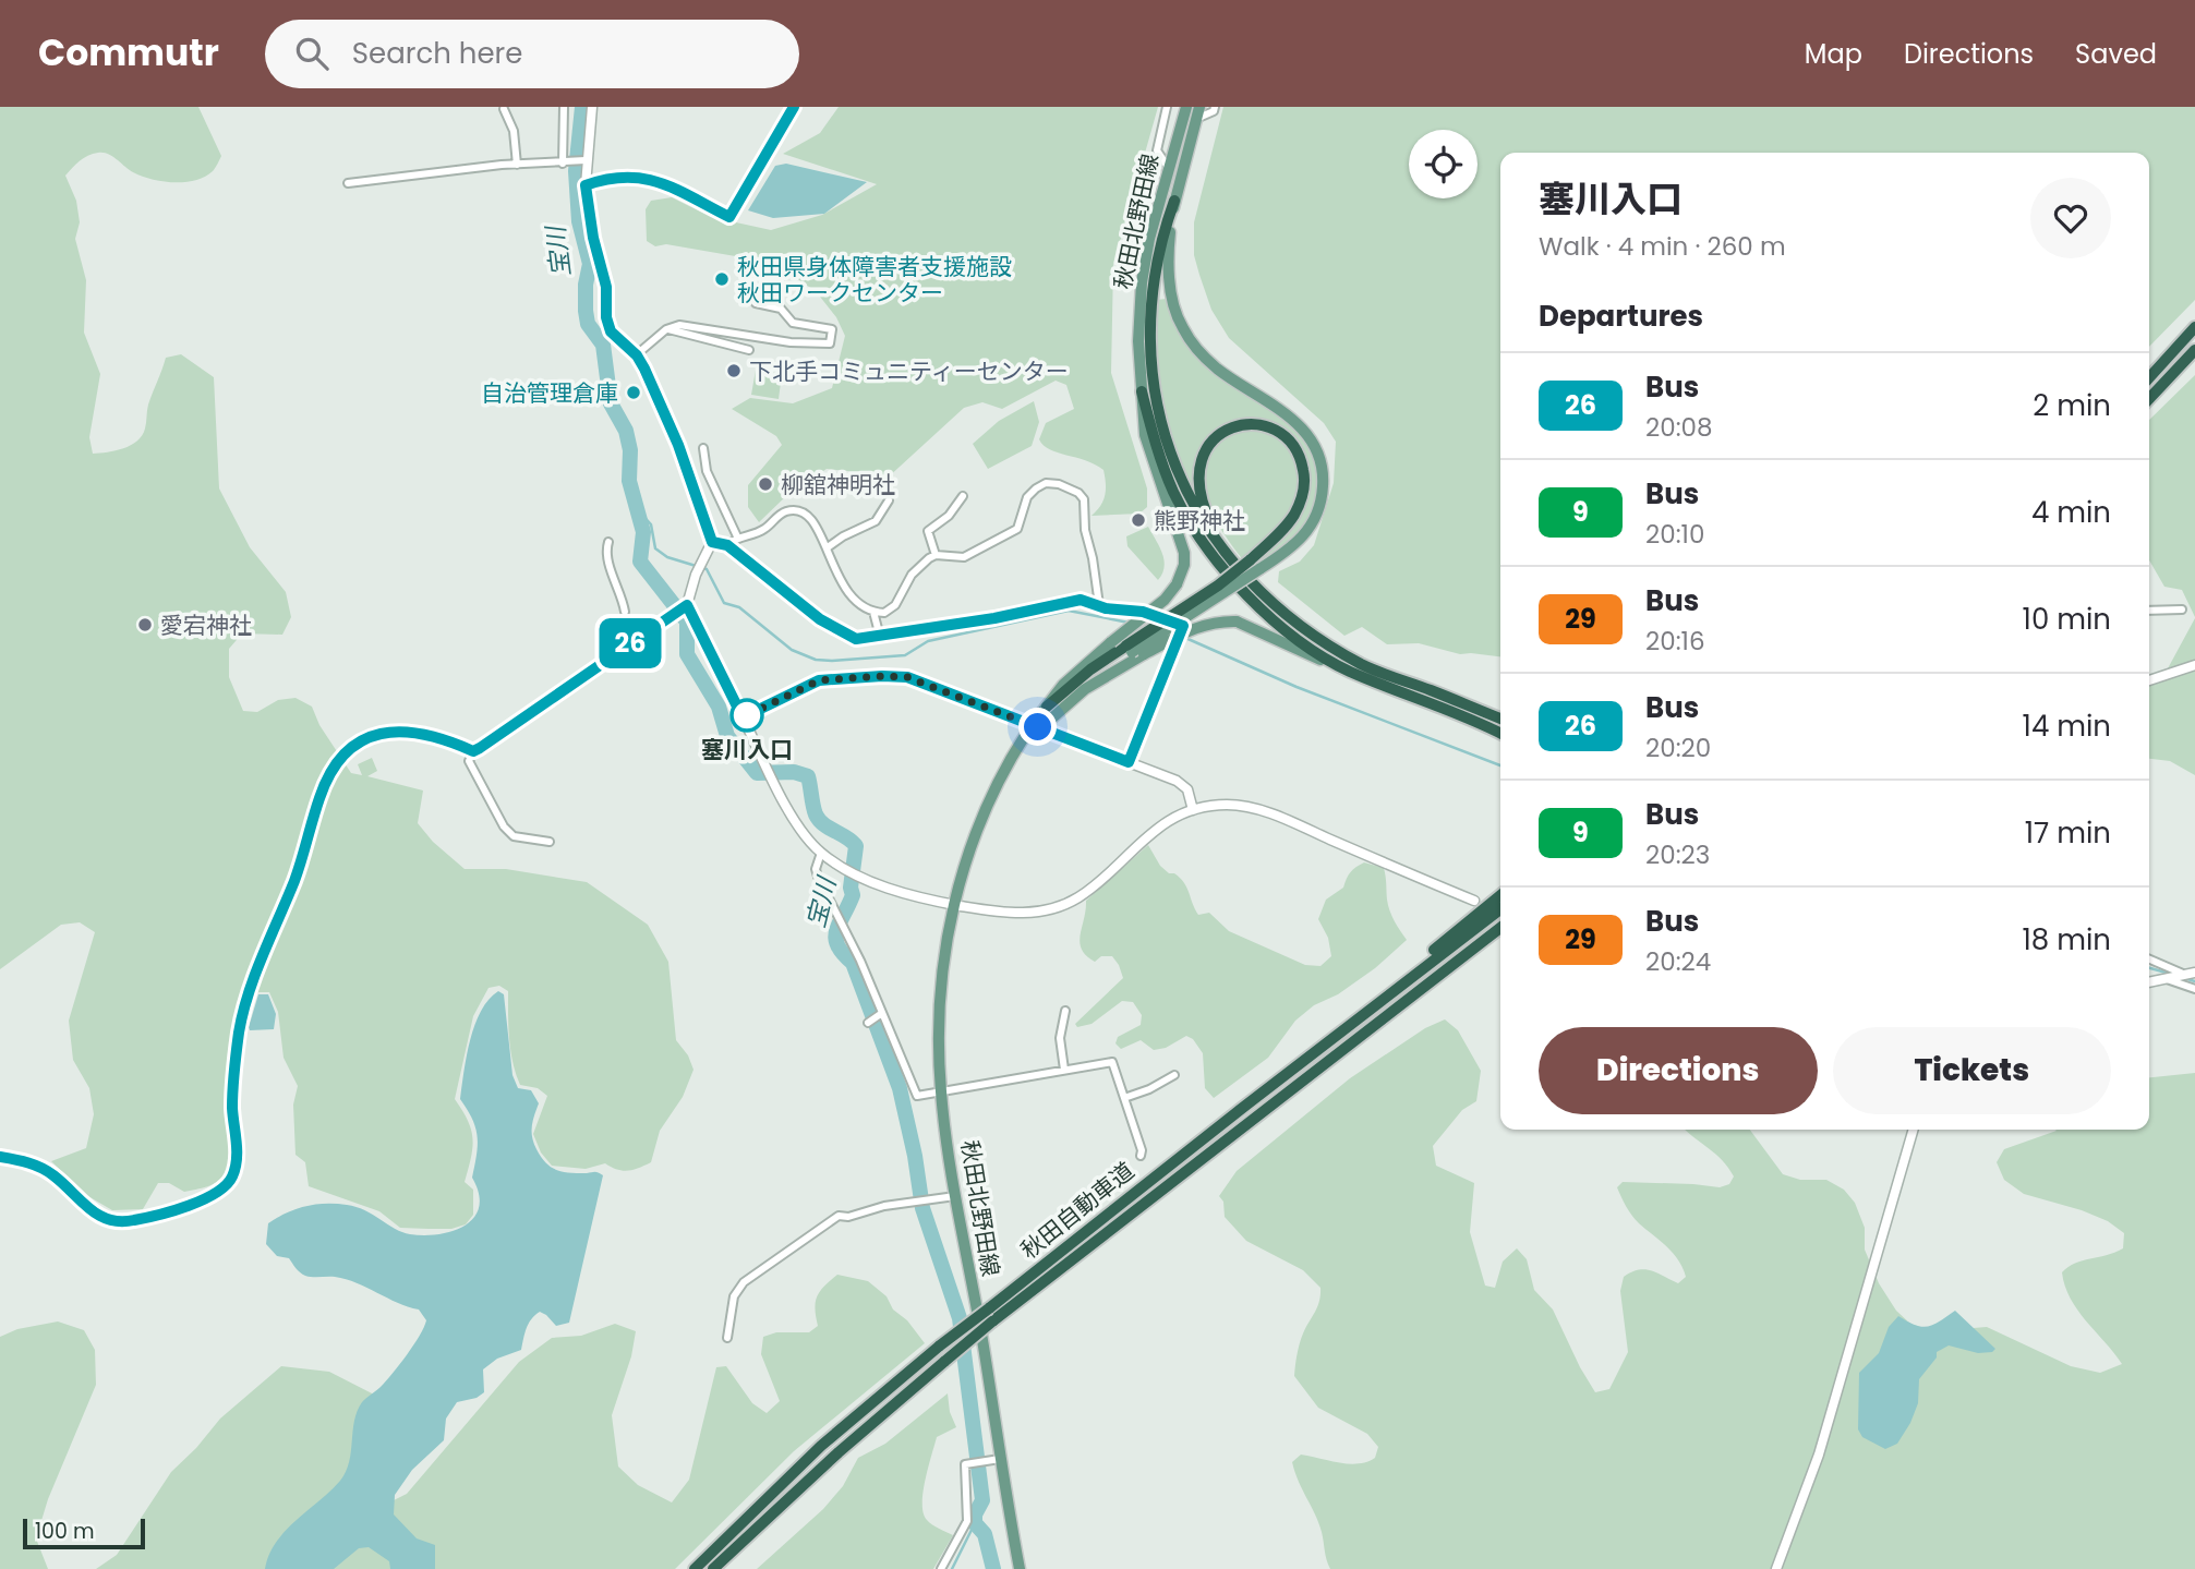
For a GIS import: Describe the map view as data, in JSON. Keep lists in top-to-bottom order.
{
  "streets": {
    "highway": ["秋田自動車道"],
    "main road": ["秋田北野田線"]
  },
  "water": ["宝川"],
  "places": [
    "秋田県身体障害者支援施設 秋田ワークセンター",
    "下北手コミュニティーセンター",
    "自治管理倉庫",
    "柳舘神明社",
    "熊野神社",
    "愛宕神社",
    "塞川入口"
  ],
  "lines": ["bus line 26"],
  "scale_bar": "100 m",
  "page": {
    "header": "Commutr",
    "search": "Search here",
    "nav": ["Map", "Directions", "Saved"],
    "on_map": "26",
    "heading": [
      ["塞川入口", "Walk · 4 min · 260 m"],
      "Departures"
    ],
    "list": [
      {
        "mark": "26",
        "name": "Bus",
        "note": "20:08",
        "value": "2 min"
      },
      {
        "mark": "9",
        "name": "Bus",
        "note": "20:10",
        "value": "4 min"
      },
      {
        "mark": "29",
        "name": "Bus",
        "note": "20:16",
        "value": "10 min"
      },
      {
        "mark": "26",
        "name": "Bus",
        "note": "20:20",
        "value": "14 min"
      },
      {
        "mark": "9",
        "name": "Bus",
        "note": "20:23",
        "value": "17 min"
      },
      {
        "mark": "29",
        "name": "Bus",
        "note": "20:24",
        "value": "18 min"
      }
    ],
    "buttons": ["Directions", "Tickets"],
    "scale": "100 m"
  }
}
